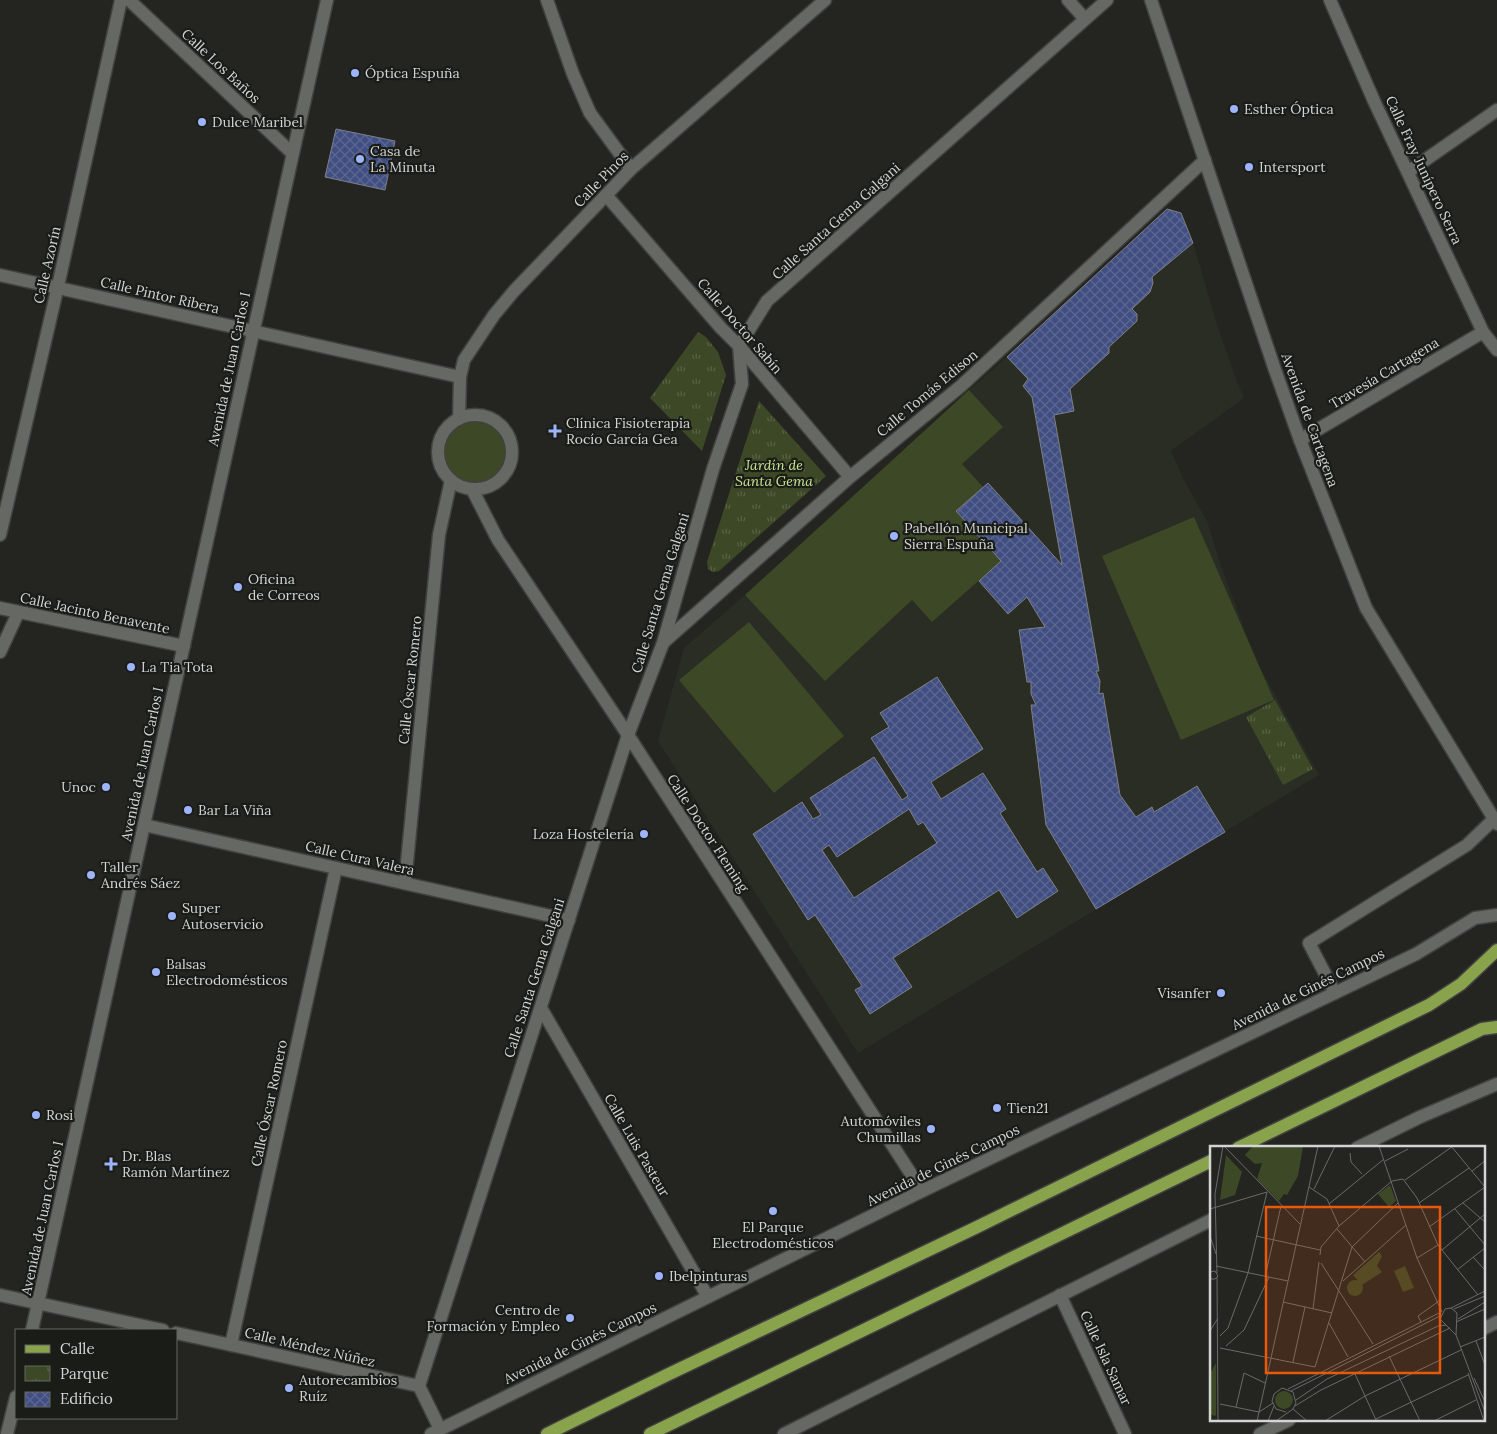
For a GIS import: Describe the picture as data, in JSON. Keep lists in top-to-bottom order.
{
  "streets": {
    "street": [
      "Calle Los Baños",
      "Calle Fray Junípero Serra",
      "Calle Pinos",
      "Calle Santa Gema Galgani",
      "Calle Azorín",
      "Calle Pintor Ribera",
      "Calle Doctor Sabín",
      "Avenida de Juan Carlos I",
      "Travesía Cartagena",
      "Calle Tomás Edison",
      "Avenida de Cartagena",
      "Calle Jacinto Benavente",
      "Calle Óscar Romero",
      "Calle Doctor Fleming",
      "Calle Cura Valera",
      "Avenida de Ginés Campos",
      "Calle Luis Pasteur",
      "Calle Méndez Núñez",
      "Calle Isla Samar"
    ]
  },
  "crossings": [
    ["Calle Los Baños", "Avenida de Juan Carlos I"],
    ["Calle Fray Junípero Serra", "Travesía Cartagena"],
    ["Calle Pinos", "Calle Pintor Ribera"],
    ["Calle Pinos", "Calle Doctor Sabín"],
    ["Calle Pinos", "Calle Óscar Romero"],
    ["Calle Pinos", "Calle Doctor Fleming"],
    ["Calle Santa Gema Galgani", "Calle Doctor Sabín"],
    ["Calle Santa Gema Galgani", "Calle Tomás Edison"],
    ["Calle Santa Gema Galgani", "Calle Doctor Fleming"],
    ["Calle Santa Gema Galgani", "Calle Cura Valera"],
    ["Calle Santa Gema Galgani", "Calle Luis Pasteur"],
    ["Calle Santa Gema Galgani", "Calle Méndez Núñez"],
    ["Calle Azorín", "Calle Pintor Ribera"],
    ["Calle Pintor Ribera", "Avenida de Juan Carlos I"],
    ["Calle Doctor Sabín", "Calle Tomás Edison"],
    ["Avenida de Juan Carlos I", "Calle Jacinto Benavente"],
    ["Avenida de Juan Carlos I", "Calle Cura Valera"],
    ["Travesía Cartagena", "Avenida de Cartagena"],
    ["Calle Tomás Edison", "Avenida de Cartagena"],
    ["Calle Óscar Romero", "Calle Doctor Fleming"],
    ["Calle Óscar Romero", "Calle Cura Valera"],
    ["Calle Óscar Romero", "Calle Méndez Núñez"],
    ["Calle Doctor Fleming", "Avenida de Ginés Campos"],
    ["Avenida de Ginés Campos", "Calle Luis Pasteur"]
  ],
  "parks": ["Jardín de Santa Gema"],
  "places": {
    "other": [
      "Óptica Espuña",
      "Esther Óptica",
      "Dulce Maribel",
      "Casa de La Minuta",
      "Intersport",
      "Pabellón Municipal Sierra Espuña",
      "Oficina de Correos",
      "La Tia Tota",
      "Unoc",
      "Bar La Viña",
      "Loza Hostelería",
      "Taller Andrés Sáez",
      "Super Autoservicio",
      "Balsas Electrodomésticos",
      "Visanfer",
      "Tien21",
      "Rosi",
      "Automóviles Chumillas",
      "El Parque Electrodomésticos",
      "Ibelpinturas",
      "Centro de Formación y Empleo",
      "Autorecambios Ruíz"
    ],
    "health": ["Clínica Fisioterapia Rocío García Gea", "Dr. Blas Ramón Martínez"]
  },
  "legend": ["Calle", "Parque", "Edificio"]
}
